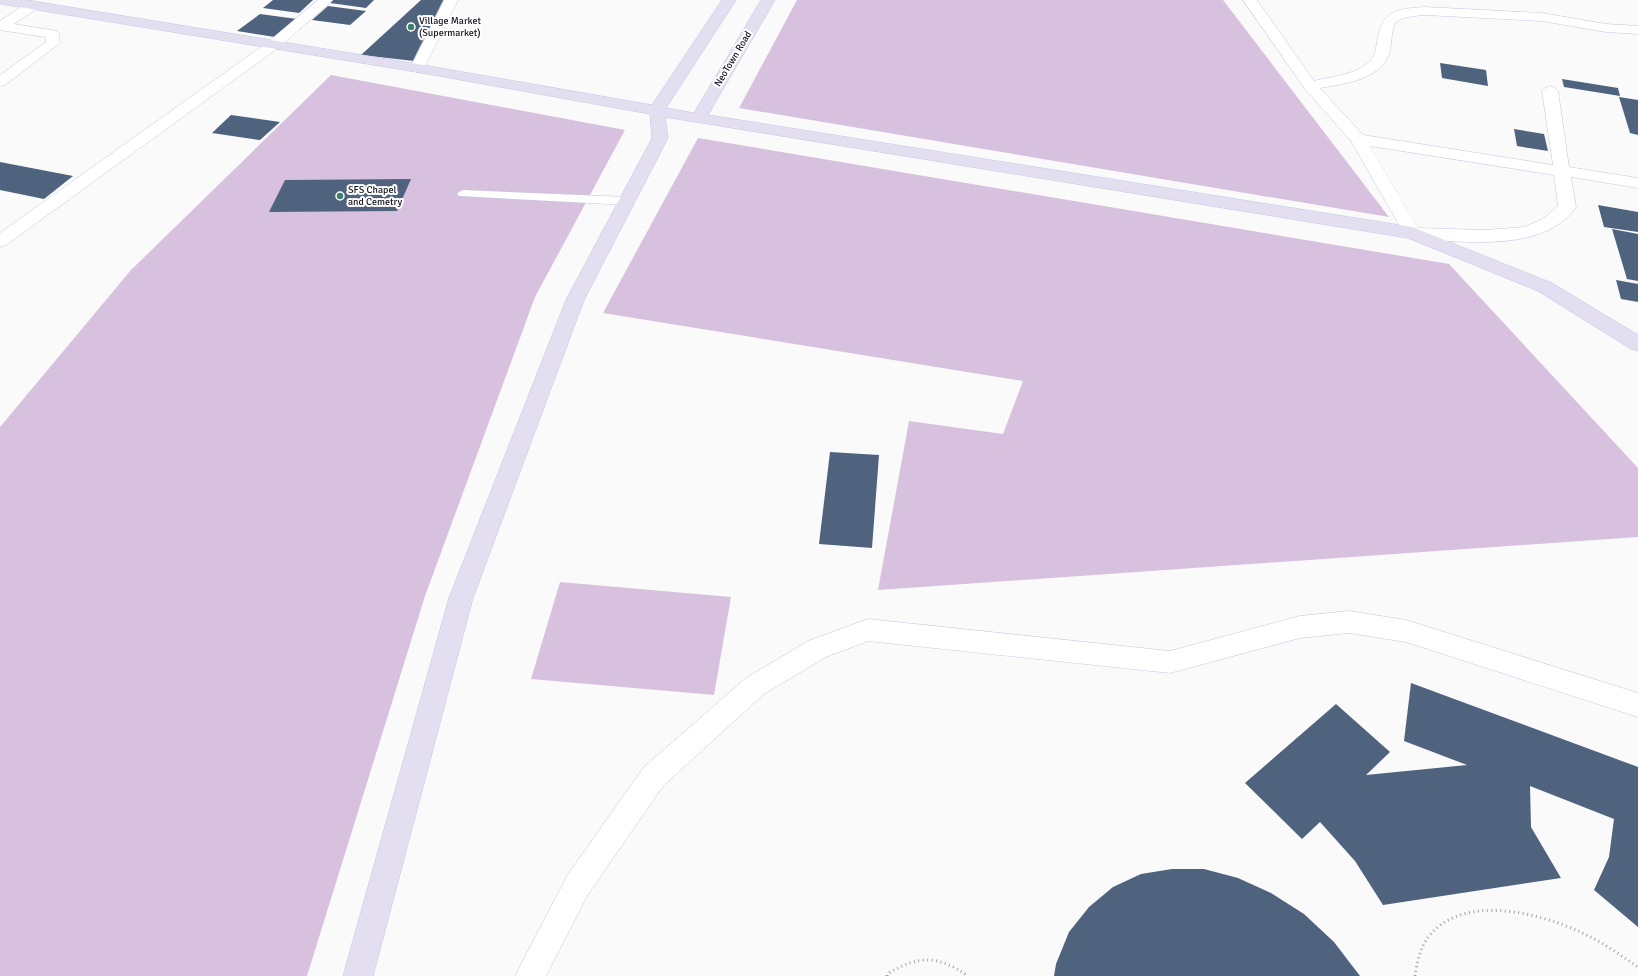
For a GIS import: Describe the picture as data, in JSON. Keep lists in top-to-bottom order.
{
  "streets": {
    "street": ["NeoTown Road"]
  },
  "places": ["Village Market (Supermarket)", "SFS Chapel and Cemetry"]
}
